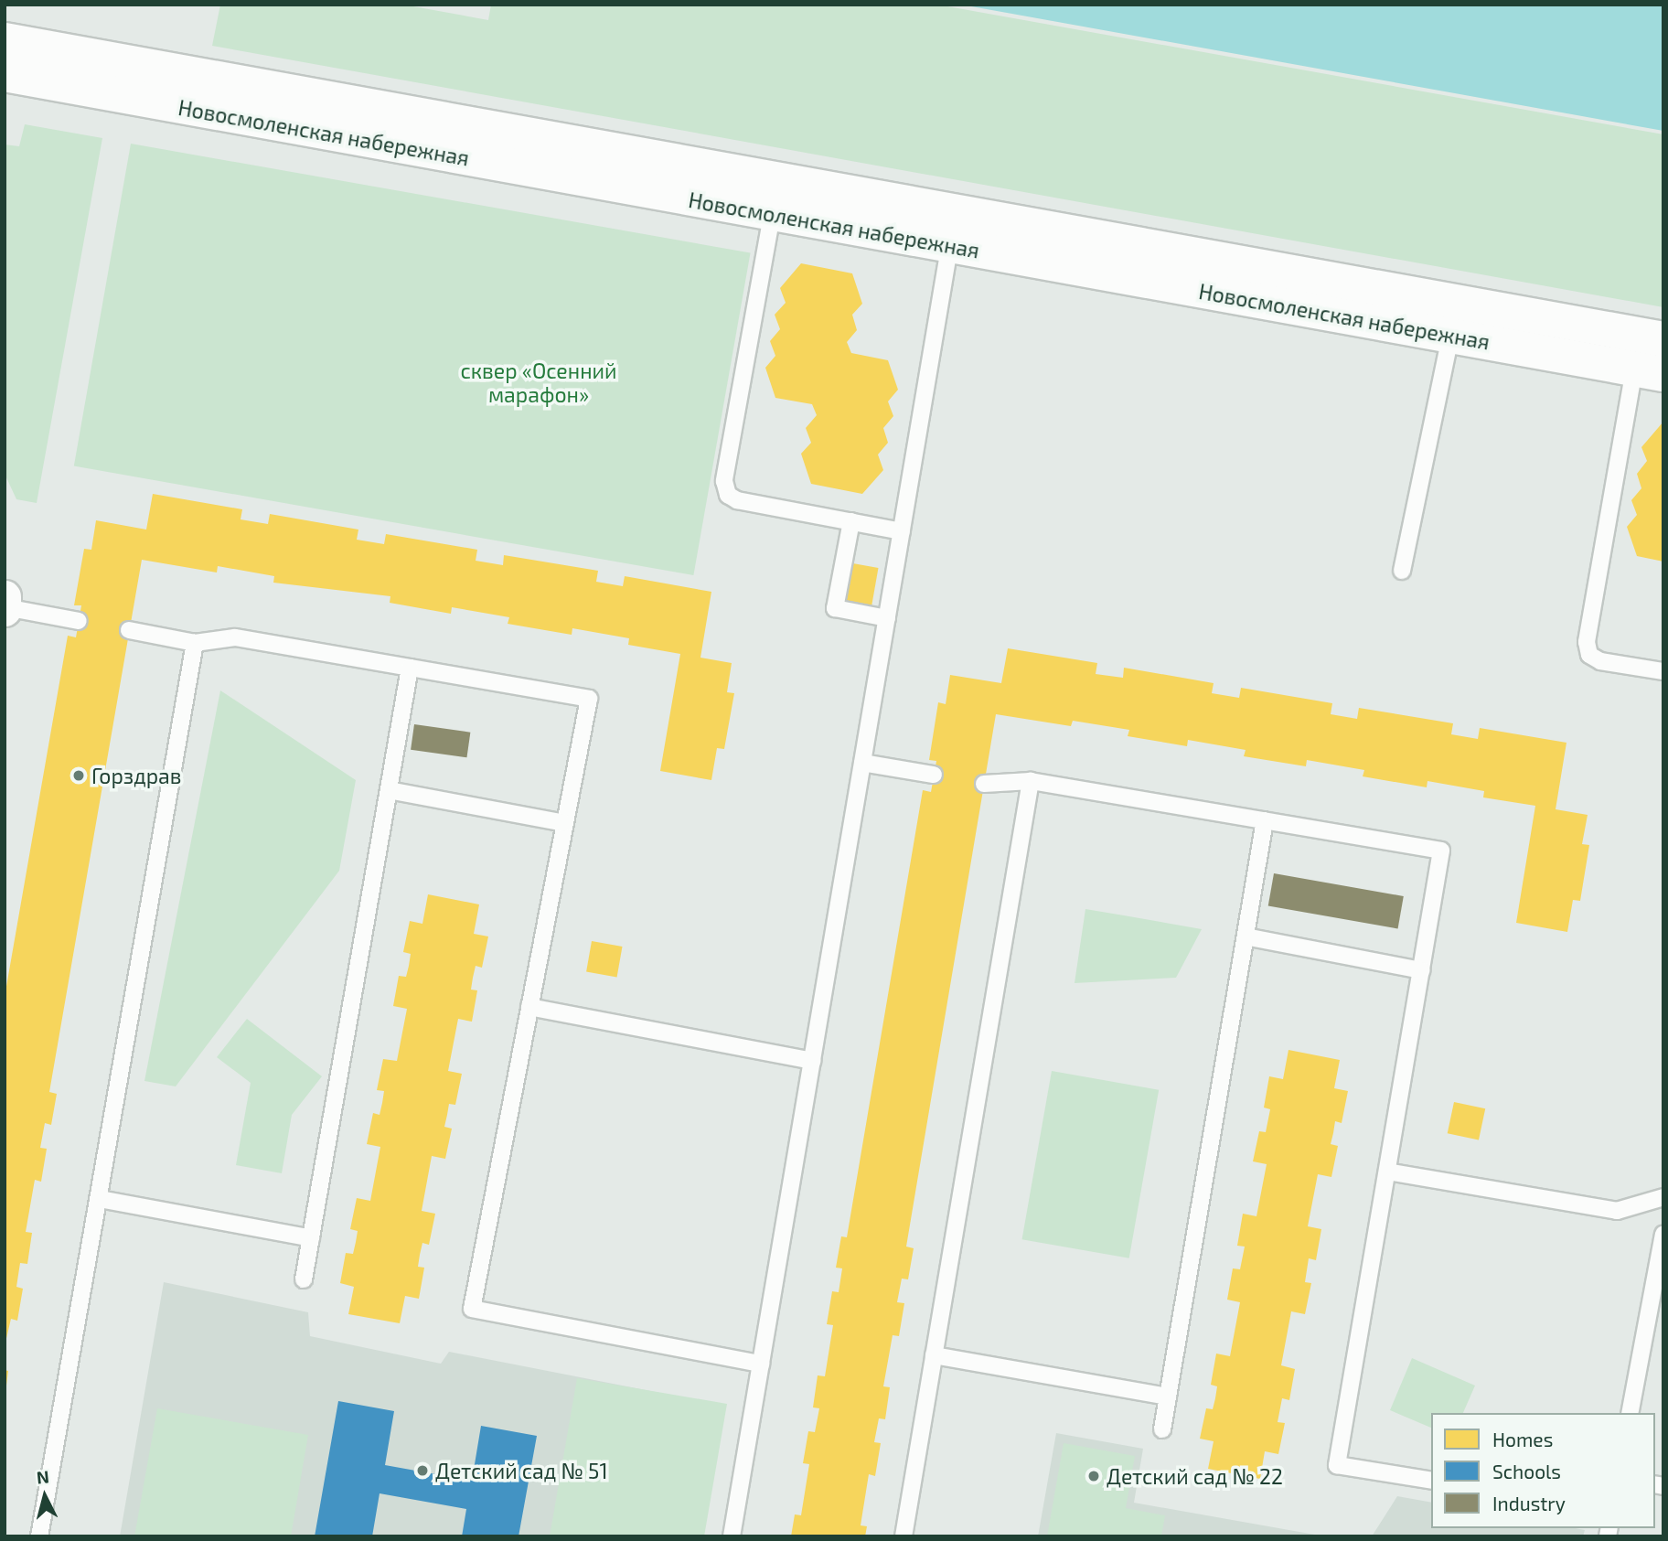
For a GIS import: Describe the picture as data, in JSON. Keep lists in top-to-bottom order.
{
  "streets": {
    "street": ["Новосмоленская набережная"]
  },
  "parks": ["сквер «Осенний марафон»"],
  "places": ["Горздрав", "Детский сад № 51", "Детский сад № 22"],
  "legend": ["Homes", "Schools", "Industry"],
  "north": "top"
}
